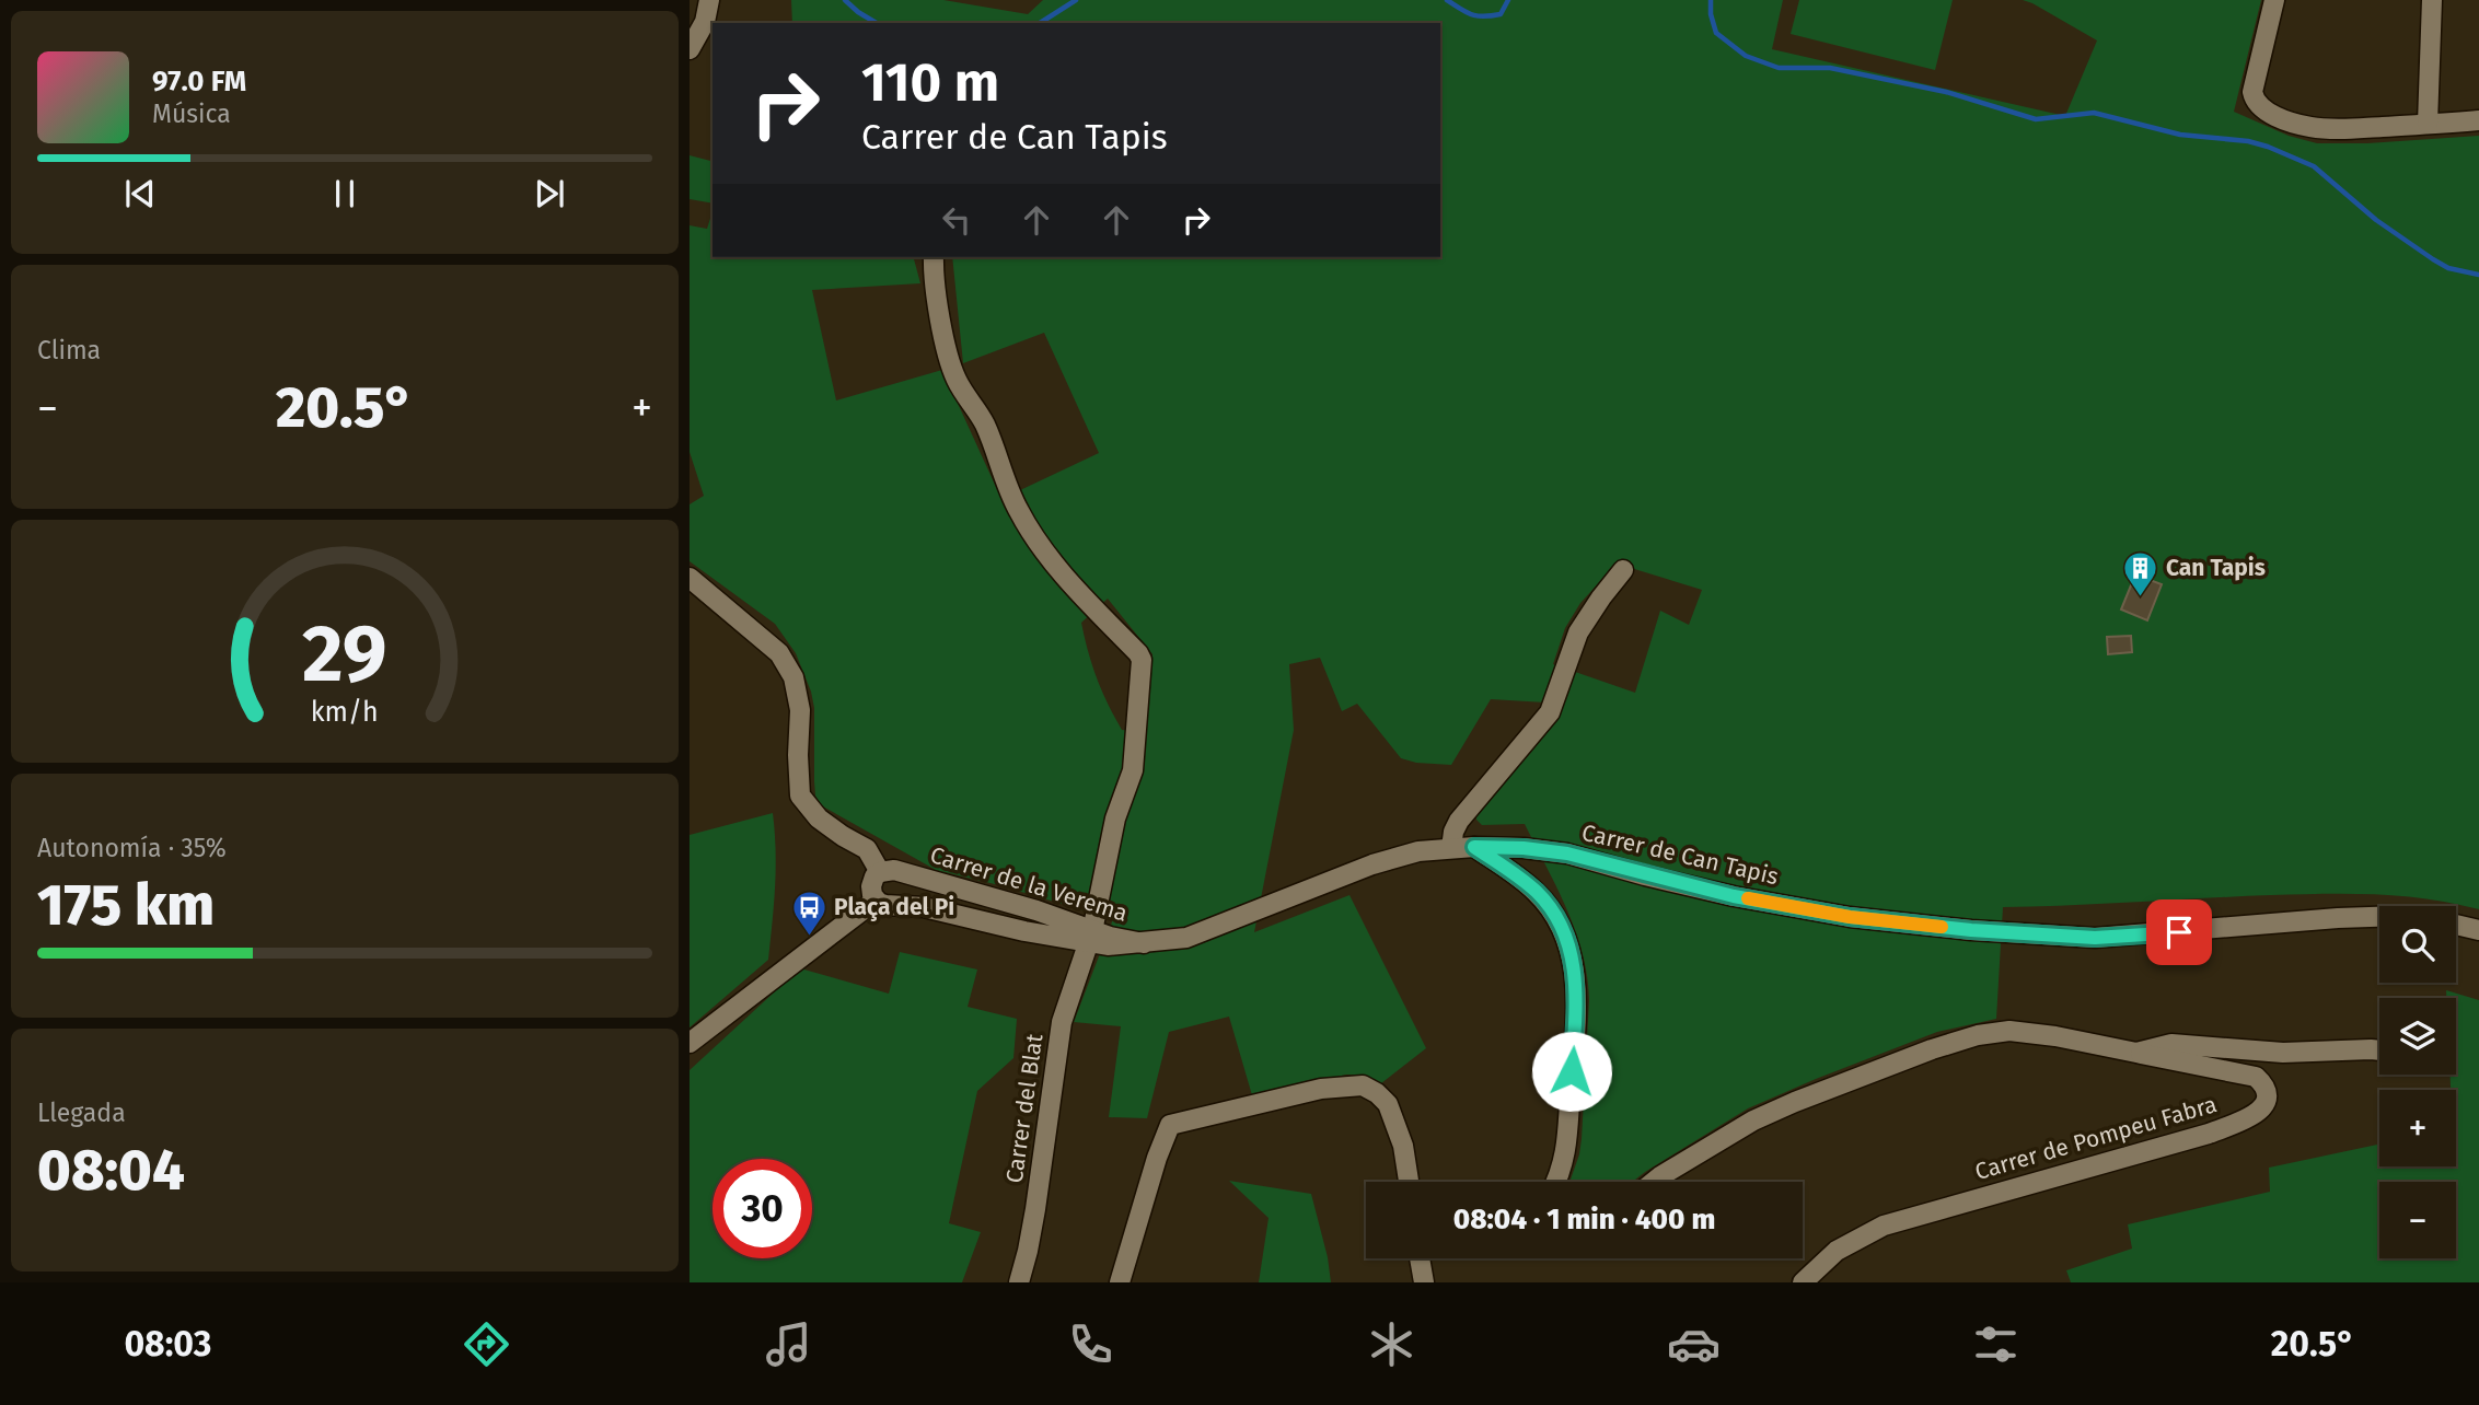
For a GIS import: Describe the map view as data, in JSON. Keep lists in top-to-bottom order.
{
  "streets": {
    "street": [
      "Carrer de Can Tapis",
      "Carrer de la Verema",
      "Carrer del Blat",
      "Carrer de Pompeu Fabra"
    ]
  },
  "crossings": [
    ["Carrer de Can Tapis", "Carrer de la Verema"],
    ["Carrer de Can Tapis", "Carrer del Blat"],
    ["Carrer de la Verema", "Carrer del Blat"]
  ],
  "places": {
    "building": ["Can Tapis"],
    "bus stop": ["Plaça del Pi"]
  },
  "page": {
    "turn": ["110 m", "Carrer de Can Tapis"],
    "song": ["97.0 FM", "Música"],
    "tile": [
      "Clima",
      ["Autonomía · 35%", "175 km"],
      ["Llegada", "08:04"]
    ],
    "heat": ["−", "20.5°", "+"],
    "map_buttons": ["+", "−"],
    "limit": "30",
    "trip": "08:04 · 1 min · 400 m",
    "tabs": ["08:03", "20.5°"],
    "gauge": ["29", "km/h"]
  }
}
